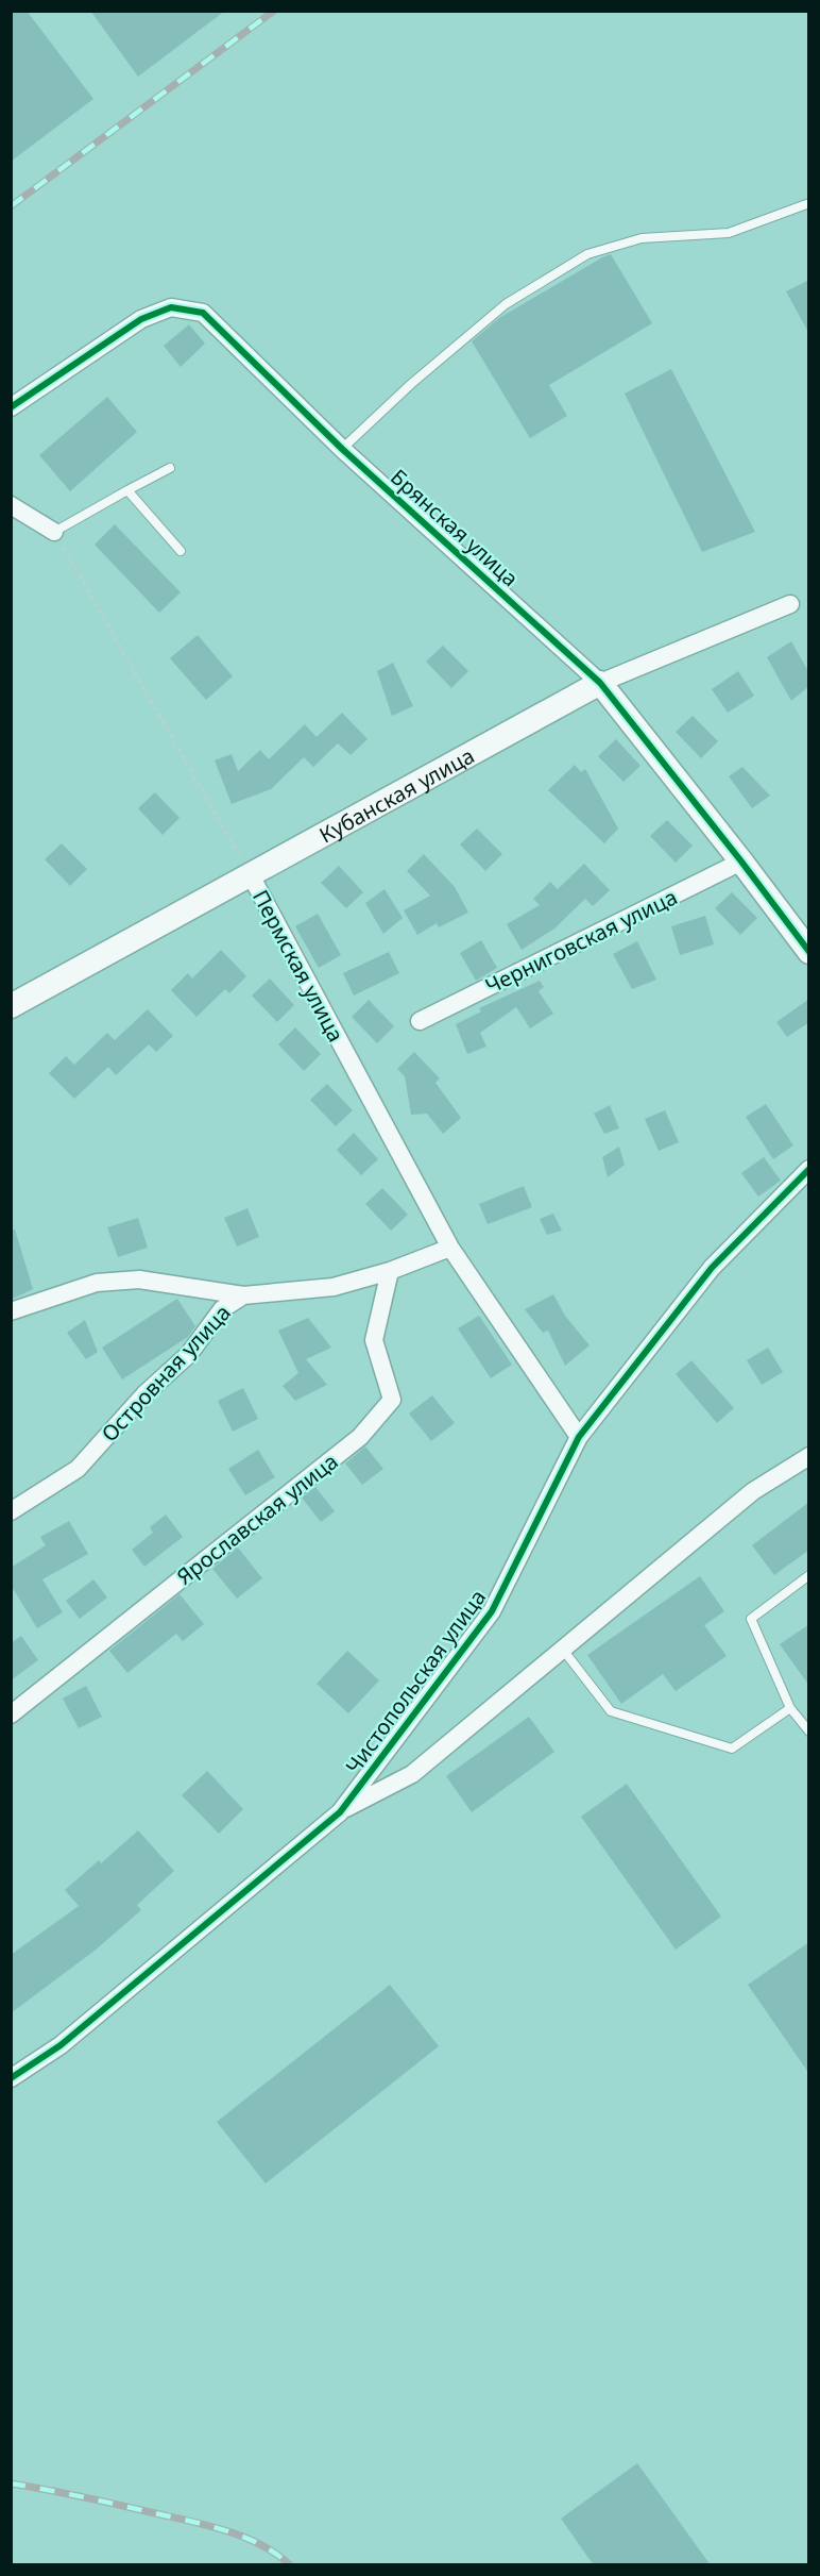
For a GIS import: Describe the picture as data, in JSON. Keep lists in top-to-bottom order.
{
  "streets": {
    "street": [
      "Брянская улица",
      "Кубанская улица",
      "Черниговская улица",
      "Пермская улица",
      "Островная улица",
      "Ярославская улица",
      "Чистопольская улица"
    ]
  },
  "crossings": [
    ["Брянская улица", "Кубанская улица"],
    ["Брянская улица", "Черниговская улица"],
    ["Кубанская улица", "Пермская улица"],
    ["Пермская улица", "Островная улица"],
    ["Пермская улица", "Чистопольская улица"],
    ["Островная улица", "Ярославская улица"]
  ]
}
